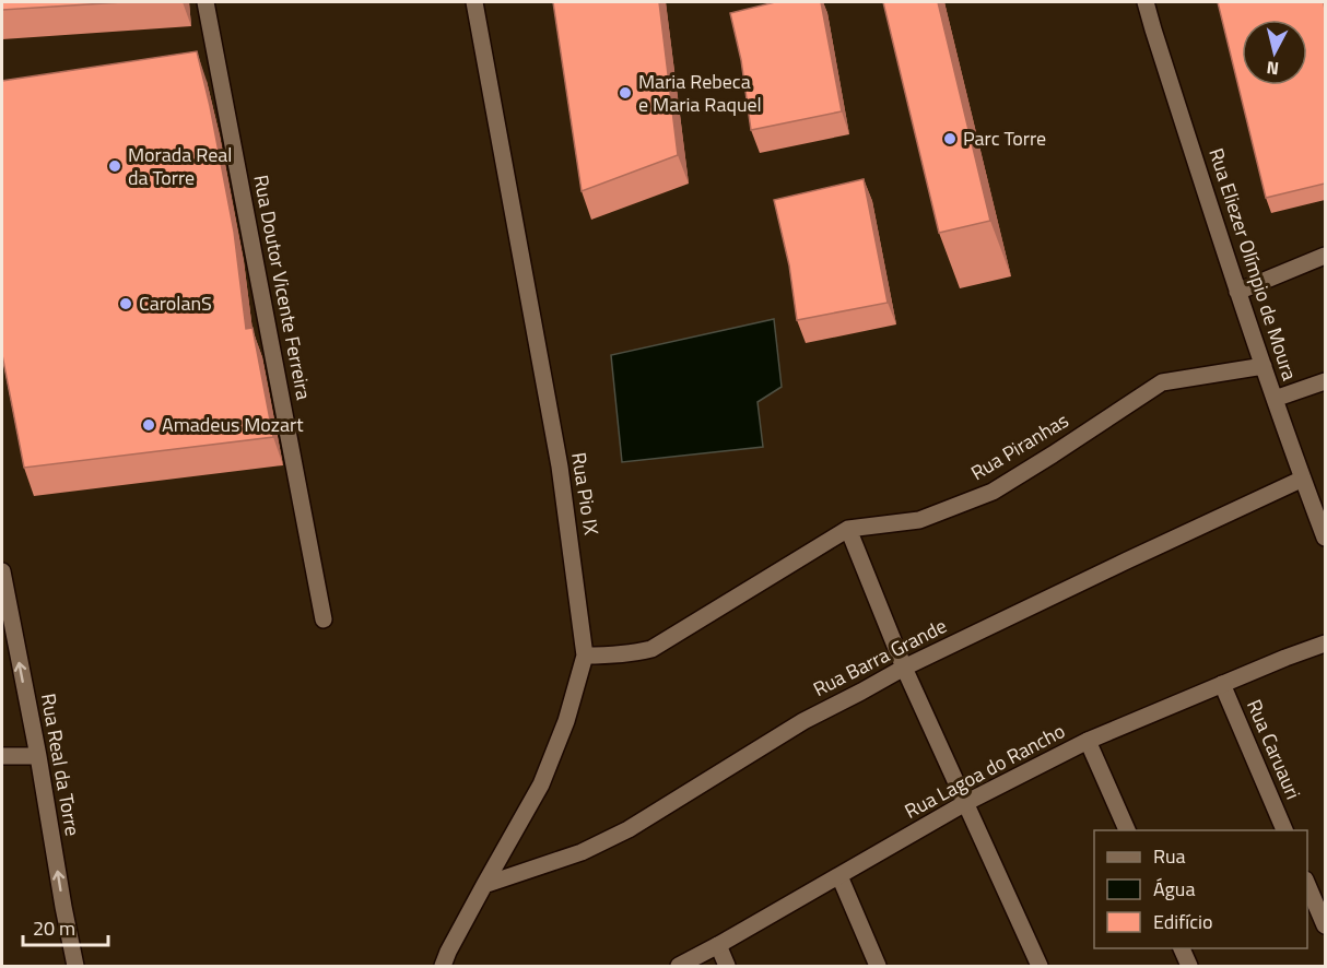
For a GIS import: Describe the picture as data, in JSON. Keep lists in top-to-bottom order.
{
  "streets": {
    "street": [
      "Rua Eliezer Olímpio de Moura",
      "Rua Doutor Vicente Ferreira",
      "Rua Piranhas",
      "Rua Pio IX",
      "Rua Barra Grande",
      "Rua Caruauri",
      "Rua Real da Torre",
      "Rua Lagoa do Rancho"
    ]
  },
  "crossings": [
    ["Rua Eliezer Olímpio de Moura", "Rua Piranhas"],
    ["Rua Eliezer Olímpio de Moura", "Rua Barra Grande"],
    ["Rua Piranhas", "Rua Pio IX"],
    ["Rua Pio IX", "Rua Barra Grande"],
    ["Rua Caruauri", "Rua Lagoa do Rancho"]
  ],
  "one_way": ["Rua Real da Torre"],
  "places": [
    "Maria Rebeca e Maria Raquel",
    "Parc Torre",
    "Morada Real da Torre",
    "CarolanS",
    "Amadeus Mozart"
  ],
  "legend": ["Rua", "Água", "Edifício"],
  "scale_bar": "20 m",
  "north": "bottom"
}
